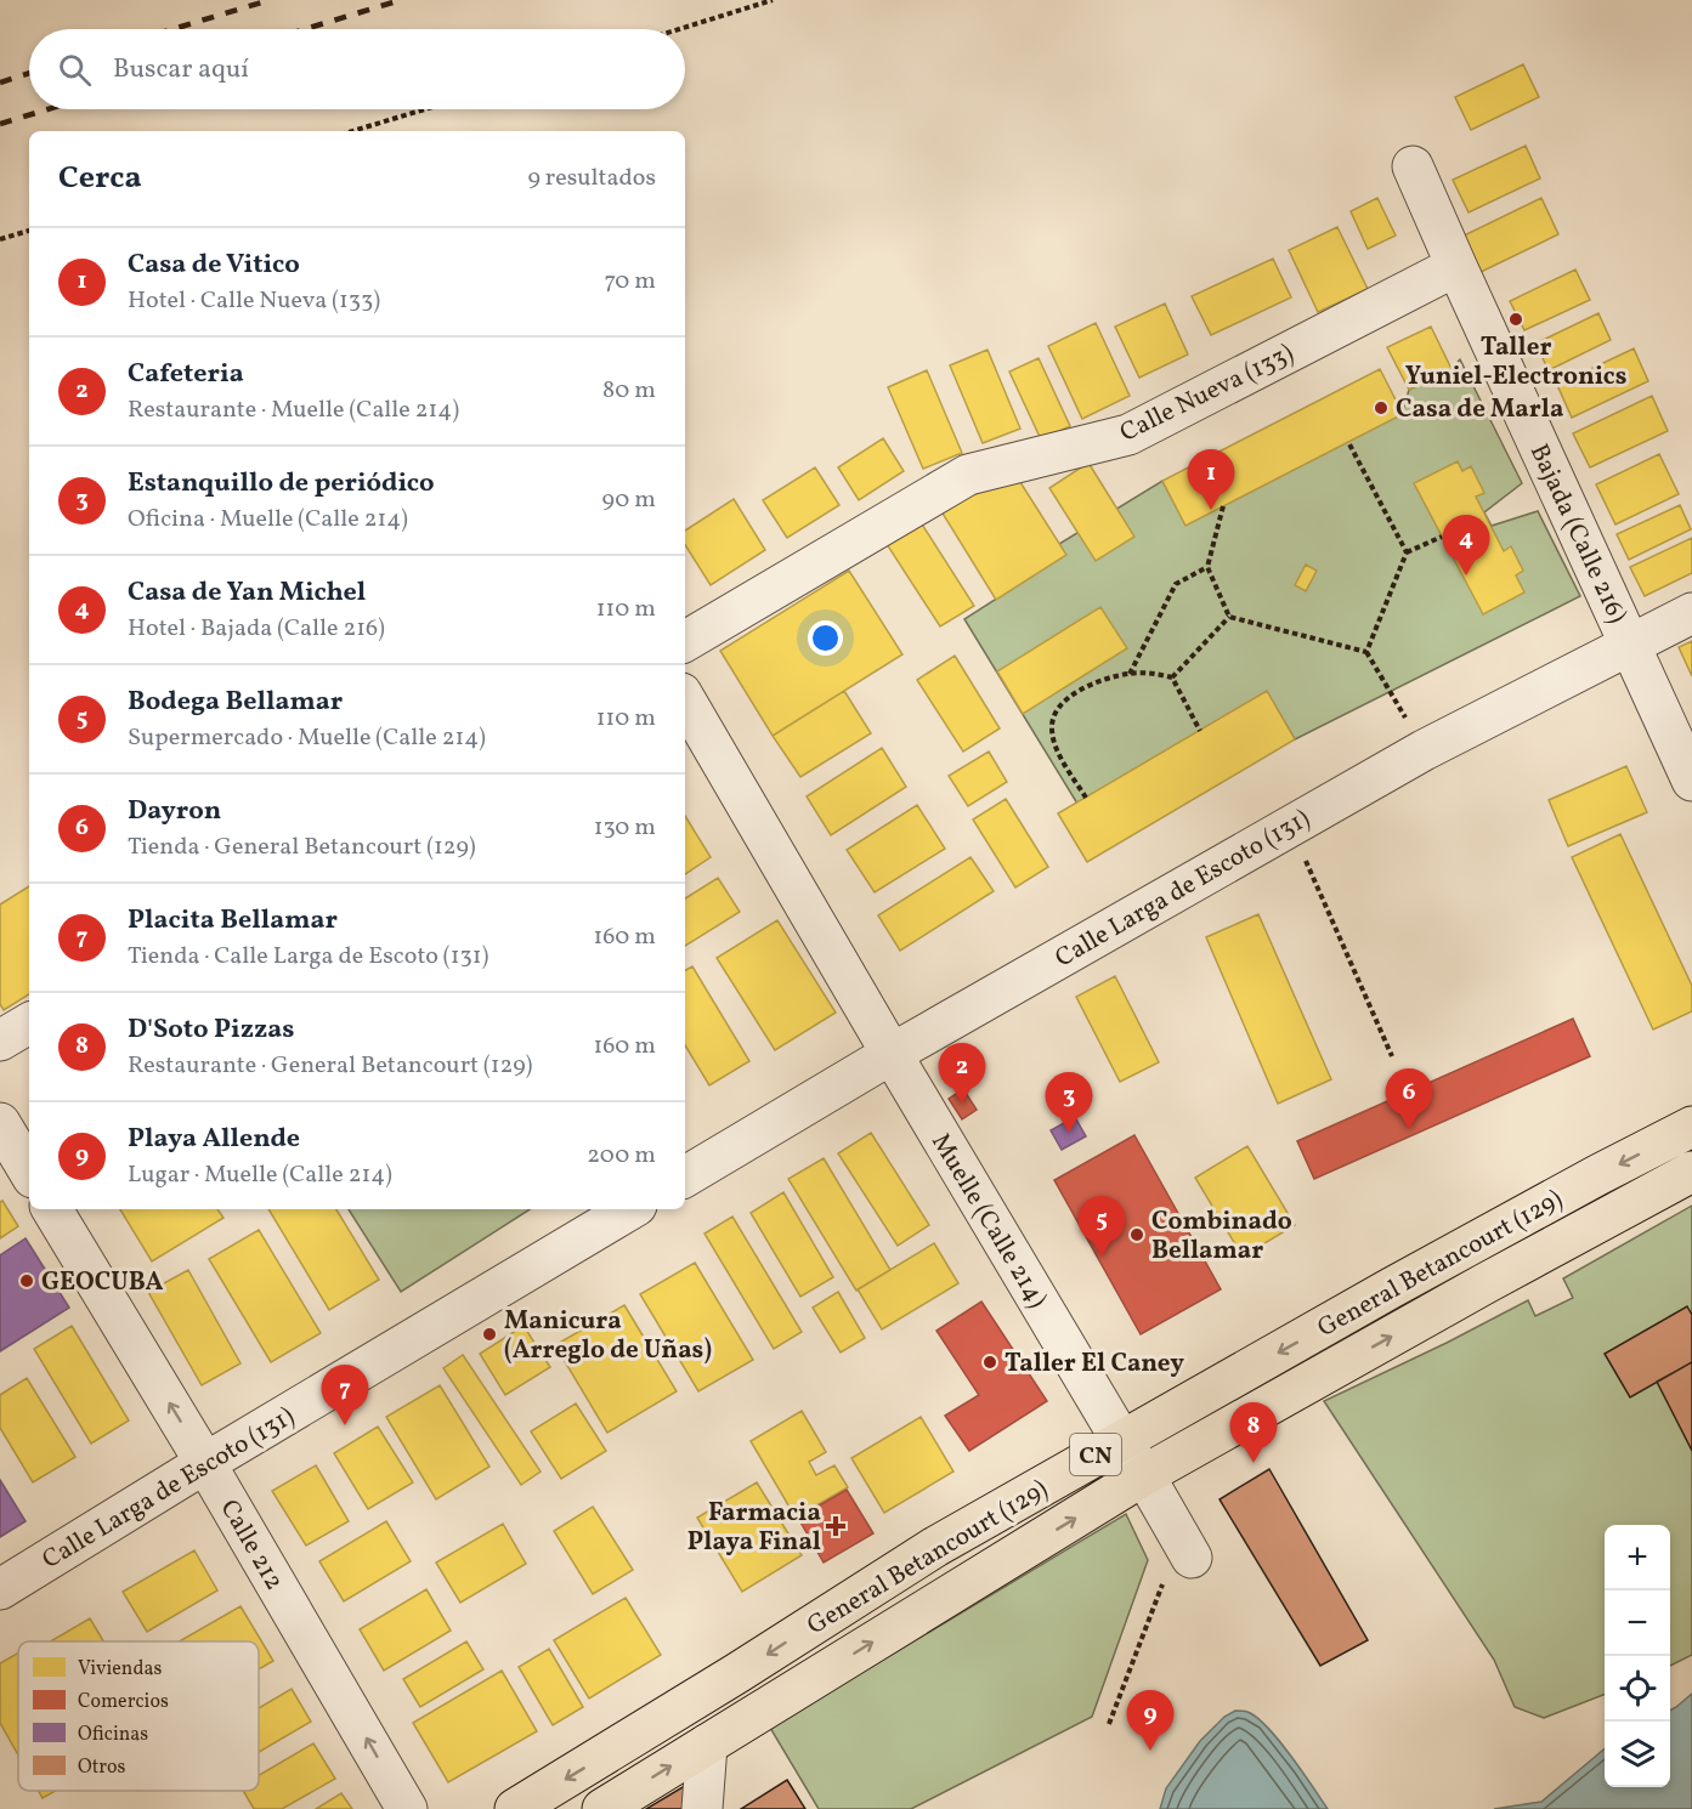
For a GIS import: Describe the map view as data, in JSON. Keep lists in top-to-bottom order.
{
  "streets": {
    "highway": ["General Betancourt (129)", "CN"],
    "street": [
      "Calle Nueva (133)",
      "Bajada (Calle 216)",
      "Calle Larga de Escoto (131)",
      "Muelle (Calle 214)",
      "Calle 212"
    ]
  },
  "crossings": [
    ["Calle Nueva (133)", "Bajada (Calle 216)"],
    ["Bajada (Calle 216)", "Calle Larga de Escoto (131)"],
    ["Calle Larga de Escoto (131)", "Muelle (Calle 214)"],
    ["Calle Larga de Escoto (131)", "Calle 212"],
    ["Muelle (Calle 214)", "General Betancourt (129)"]
  ],
  "one_way": ["Calle 212"],
  "places": {
    "other": [
      "Taller Yuniel-Electronics",
      "Casa de Marla",
      "Combinado Bellamar",
      "GEOCUBA",
      "Manicura (Arreglo de Uñas)",
      "Taller El Caney"
    ],
    "health": ["Farmacia Playa Final"]
  },
  "legend": [
    "Viviendas",
    "Comercios",
    "Oficinas",
    "Otros"
  ],
  "page": {
    "search": "Buscar aquí",
    "heading": ["Cerca", "9 resultados"],
    "list": [
      {
        "mark": "1",
        "name": "Casa de Vitico",
        "note": "Hotel · Calle Nueva (133)",
        "value": "70 m"
      },
      {
        "mark": "2",
        "name": "Cafeteria",
        "note": "Restaurante · Muelle (Calle 214)",
        "value": "80 m"
      },
      {
        "mark": "3",
        "name": "Estanquillo de periódico",
        "note": "Oficina · Muelle (Calle 214)",
        "value": "90 m"
      },
      {
        "mark": "4",
        "name": "Casa de Yan Michel",
        "note": "Hotel · Bajada (Calle 216)",
        "value": "110 m"
      },
      {
        "mark": "5",
        "name": "Bodega Bellamar",
        "note": "Supermercado · Muelle (Calle 214)",
        "value": "110 m"
      },
      {
        "mark": "6",
        "name": "Dayron",
        "note": "Tienda · General Betancourt (129)",
        "value": "130 m"
      },
      {
        "mark": "7",
        "name": "Placita Bellamar",
        "note": "Tienda · Calle Larga de Escoto (131)",
        "value": "160 m"
      },
      {
        "mark": "8",
        "name": "D'Soto Pizzas",
        "note": "Restaurante · General Betancourt (129)",
        "value": "160 m"
      },
      {
        "mark": "9",
        "name": "Playa Allende",
        "note": "Lugar · Muelle (Calle 214)",
        "value": "200 m"
      }
    ],
    "pins": [
      "1",
      "4",
      "2",
      "6",
      "3",
      "5",
      "7",
      "8",
      "9"
    ],
    "map_buttons": ["+", "−"]
  }
}
